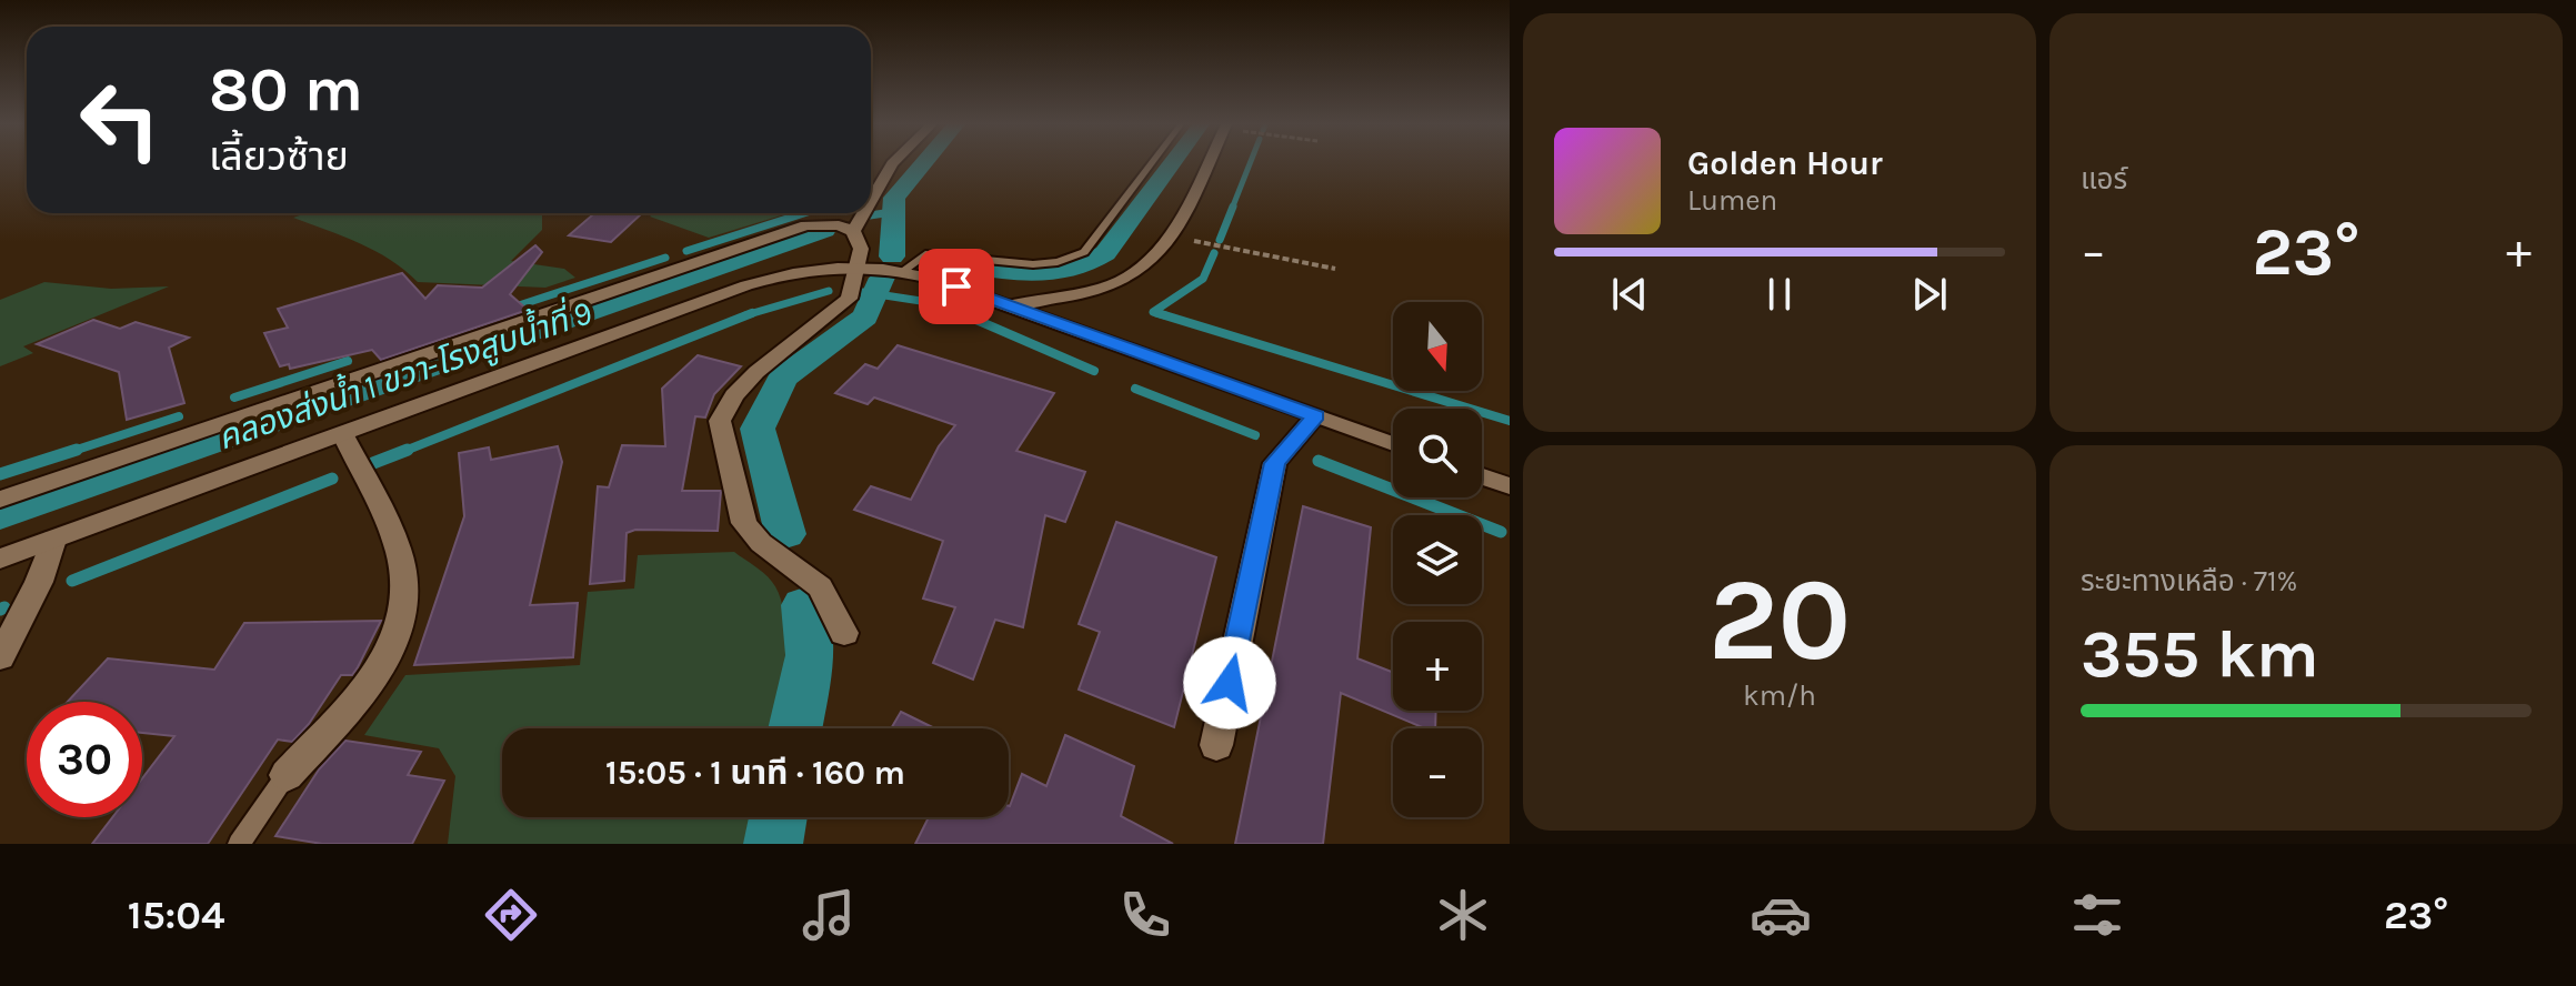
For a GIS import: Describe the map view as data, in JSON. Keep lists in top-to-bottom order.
{
  "water": ["คลองส่งน้ำ 1 ขวา-โรงสูบน้ำที่ 9"],
  "north": "bottom",
  "page": {
    "tile": [
      "แอร์",
      ["20", "km/h"],
      ["ระยะทางเหลือ · 71%", "355 km"]
    ],
    "turn": ["80 m", "เลี้ยวซ้าย"],
    "song": ["Golden Hour", "Lumen"],
    "heat": ["−", "23°", "+"],
    "map_buttons": ["+", "−"],
    "limit": "30",
    "trip": "15:05 · 1 นาที · 160 m",
    "tabs": ["15:04", "23°"]
  }
}
